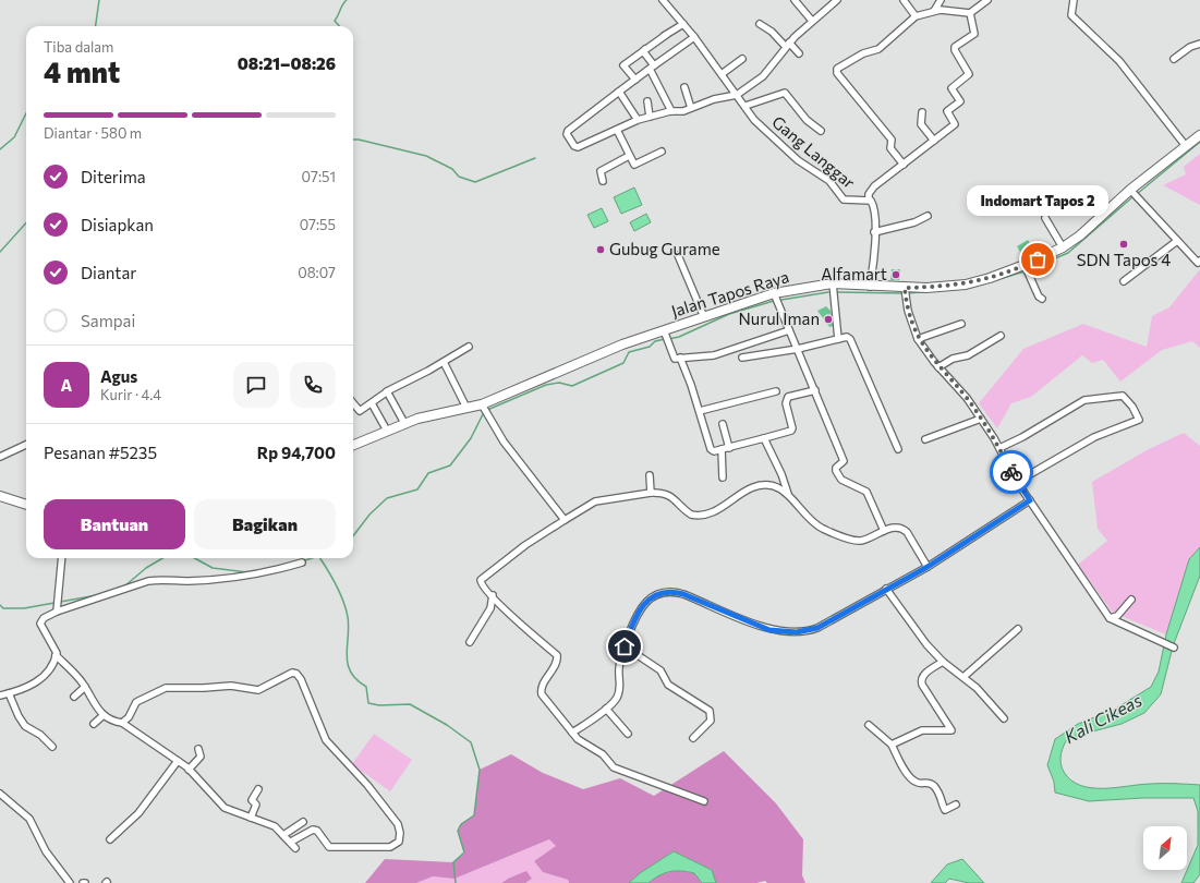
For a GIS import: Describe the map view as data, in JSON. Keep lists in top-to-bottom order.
{
  "streets": {
    "main road": ["Jalan Tapos Raya"],
    "street": ["Gang Langgar"]
  },
  "crossings": [
    ["Gang Langgar", "Jalan Tapos Raya"]
  ],
  "water": ["Kali Cikeas"],
  "places": [
    "SDN Tapos 4",
    "Gubug Gurame",
    "Indomart Tapos 2",
    "Alfamart",
    "Nurul Iman"
  ],
  "north": "top right",
  "page": {
    "heading": ["4 mnt", "Tiba dalam", "08:21–08:26"],
    "panel": [
      "Agus",
      "Kurir · 4.4",
      "Pesanan #5235",
      "Rp 94,700"
    ],
    "bar": "Diantar · 580 m",
    "list": [
      ["Diterima", "07:51"],
      ["Disiapkan", "07:55"],
      ["Diantar", "08:07"],
      "Sampai"
    ],
    "bubble": "Indomart Tapos 2",
    "round": "A",
    "buttons": ["Bantuan", "Bagikan"]
  }
}
